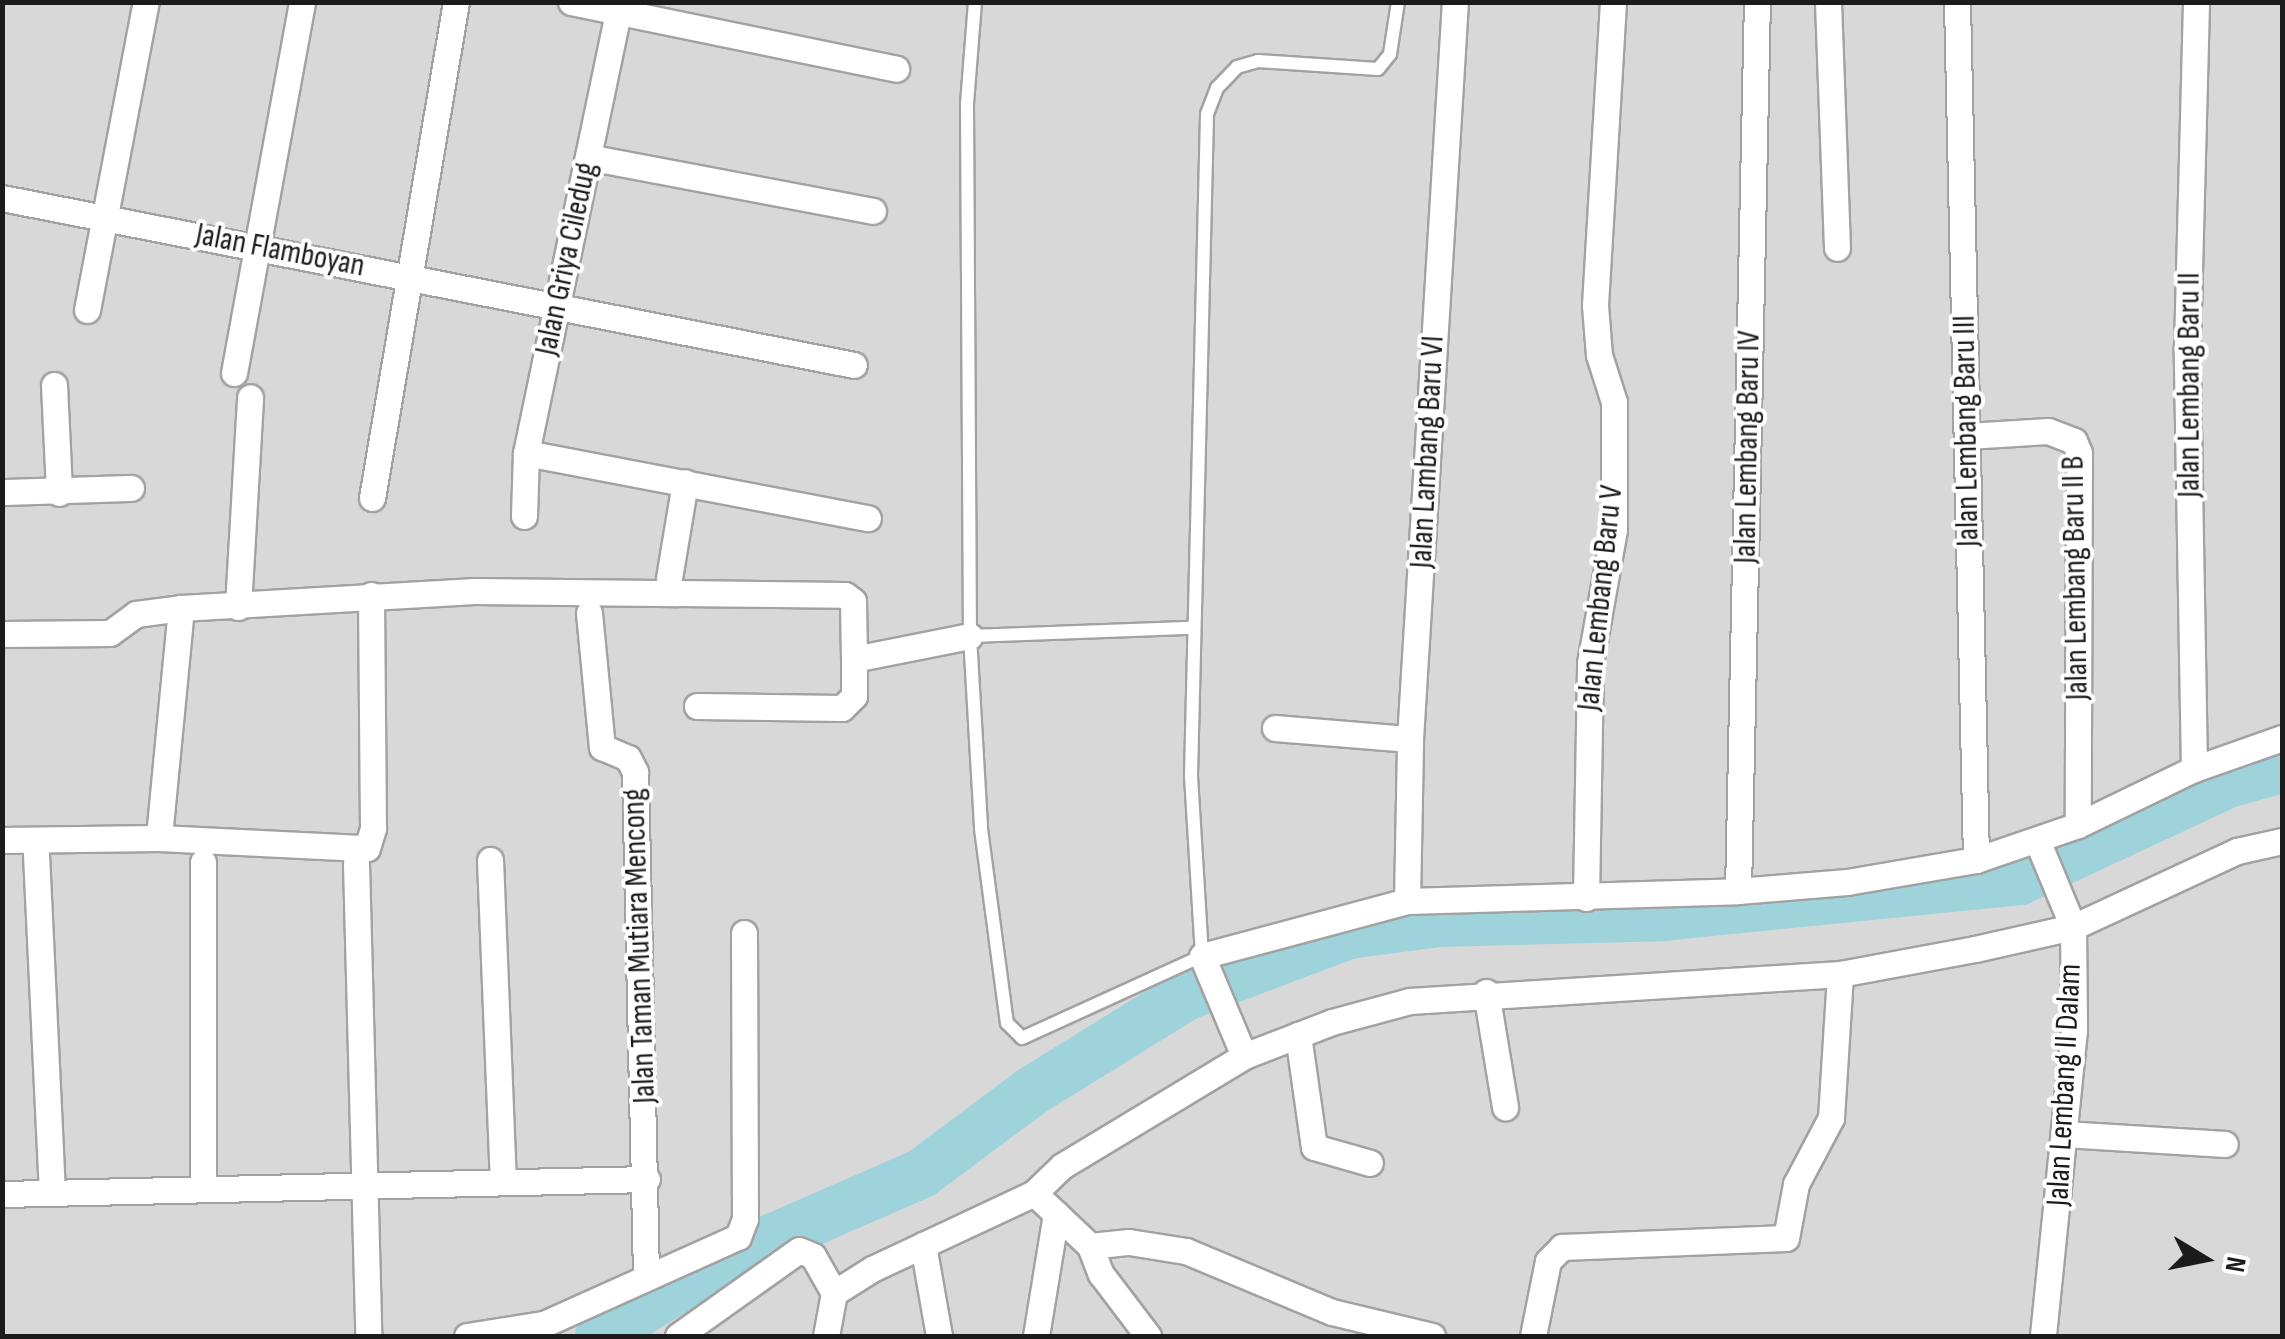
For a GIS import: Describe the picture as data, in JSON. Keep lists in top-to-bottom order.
{
  "streets": {
    "street": [
      "Jalan Flamboyan",
      "Jalan Griya Ciledug",
      "Jalan Lembang Baru II",
      "Jalan Lembang Baru III",
      "Jalan Lembang Baru IV",
      "Jalan Lambang Baru VI",
      "Jalan Lembang Baru II B",
      "Jalan Lembang Baru V",
      "Jalan Taman Mutiara Mencong",
      "Jalan Lembang II Dalam"
    ]
  },
  "crossings": [
    ["Jalan Flamboyan", "Jalan Griya Ciledug"],
    ["Jalan Lembang Baru III", "Jalan Lembang Baru II B"]
  ],
  "north": "right"
}
